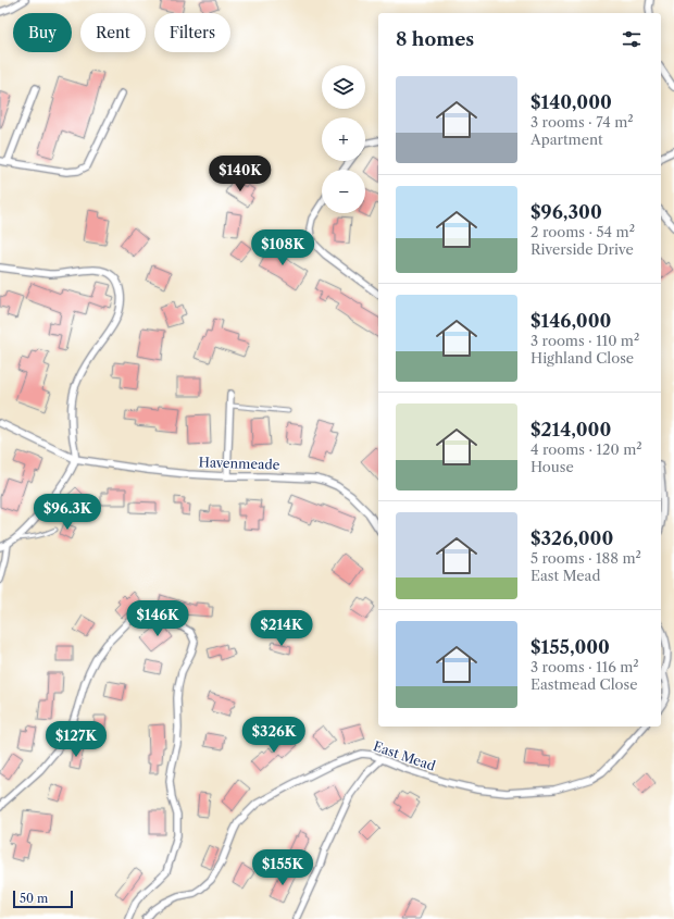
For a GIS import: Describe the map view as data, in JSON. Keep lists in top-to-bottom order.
{
  "streets": {
    "street": ["Havenmeade", "East Mead"]
  },
  "scale_bar": "50 m",
  "page": {
    "chip": ["Buy", "Rent", "Filters"],
    "heading": "8 homes",
    "map_buttons": ["+", "−"],
    "list": [
      {
        "name": "$140,000",
        "note": "3 rooms · 74 m² · Apartment"
      },
      {
        "name": "$96,300",
        "note": "2 rooms · 54 m² · Riverside Drive"
      },
      {
        "name": "$146,000",
        "note": "3 rooms · 110 m² · Highland Close"
      },
      {
        "name": "$214,000",
        "note": "4 rooms · 120 m² · House"
      },
      {
        "name": "$326,000",
        "note": "5 rooms · 188 m² · East Mead"
      },
      {
        "name": "$155,000",
        "note": "3 rooms · 116 m² · Eastmead Close"
      }
    ],
    "price": [
      "$140K",
      "$108K",
      "$96.3K",
      "$146K",
      "$214K",
      "$326K",
      "$127K",
      "$155K"
    ],
    "scale": "50 m"
  }
}
